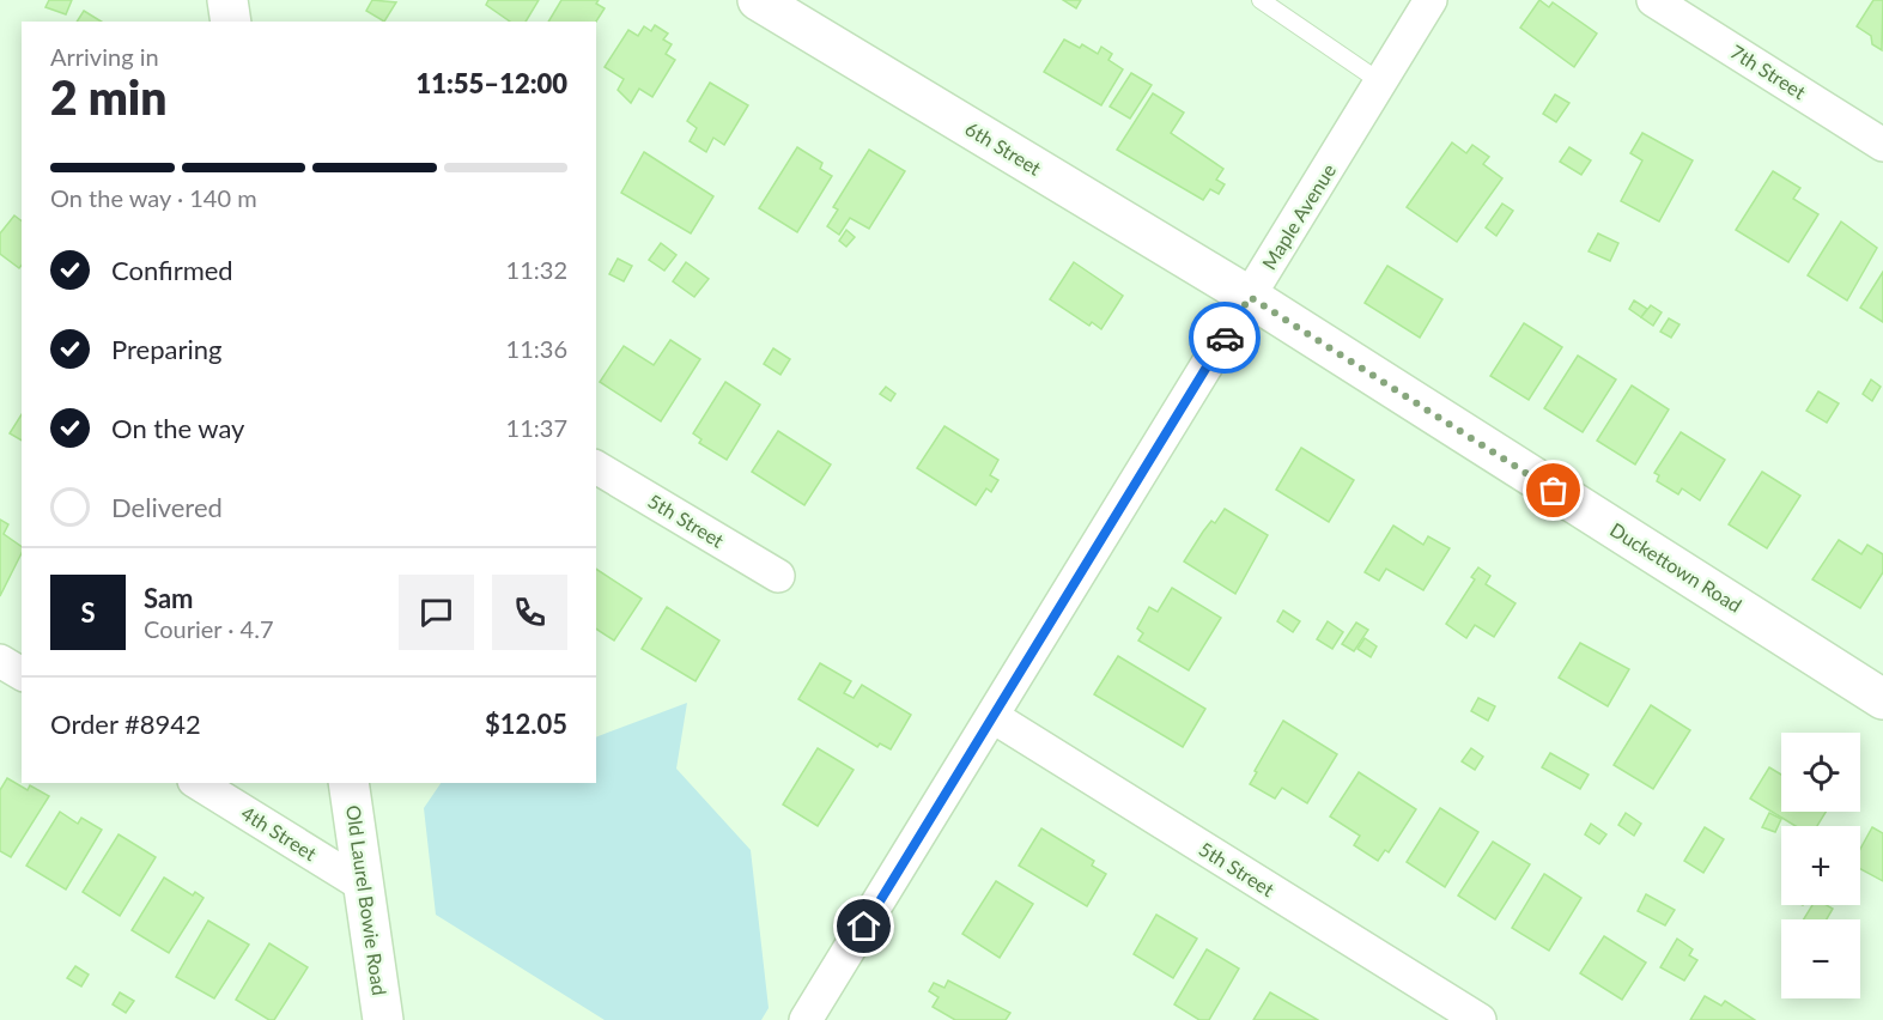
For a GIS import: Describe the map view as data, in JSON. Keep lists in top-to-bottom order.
{
  "streets": {
    "street": [
      "7th Street",
      "6th Street",
      "Maple Avenue",
      "5th Street",
      "Duckettown Road",
      "4th Street",
      "Old Laurel Bowie Road"
    ]
  },
  "crossings": [
    ["6th Street", "Maple Avenue"],
    ["6th Street", "Duckettown Road"],
    ["Maple Avenue", "5th Street"],
    ["Maple Avenue", "Duckettown Road"],
    ["4th Street", "Old Laurel Bowie Road"]
  ],
  "page": {
    "heading": ["2 min", "Arriving in", "11:55–12:00"],
    "panel": [
      "Sam",
      "Courier · 4.7",
      "Order #8942",
      "$12.05"
    ],
    "bar": "On the way · 140 m",
    "list": [
      ["Confirmed", "11:32"],
      ["Preparing", "11:36"],
      ["On the way", "11:37"],
      "Delivered"
    ],
    "round": "S",
    "map_buttons": ["+", "−"]
  }
}
